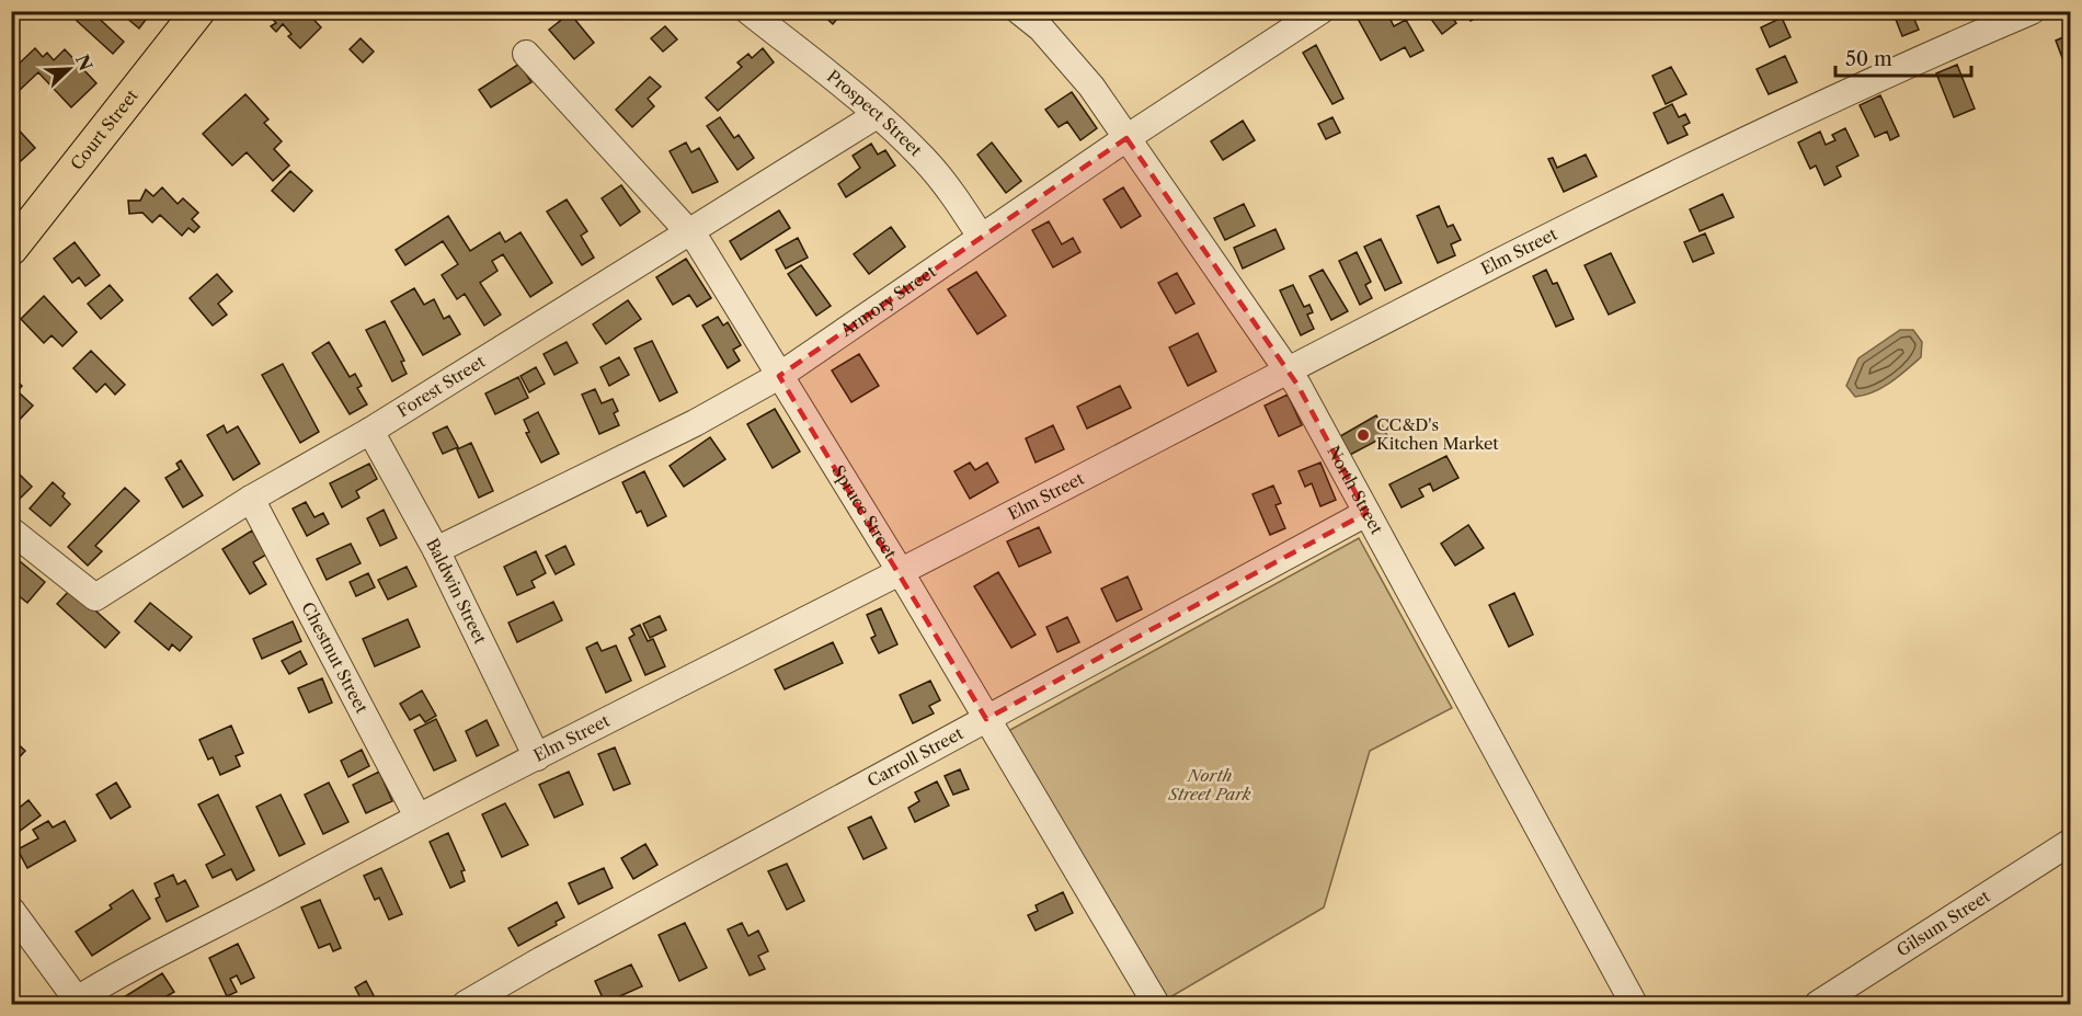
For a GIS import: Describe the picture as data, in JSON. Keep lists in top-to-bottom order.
{
  "streets": {
    "main road": ["Court Street"],
    "street": [
      "Prospect Street",
      "Elm Street",
      "Armory Street",
      "Forest Street",
      "North Street",
      "Spruce Street",
      "Baldwin Street",
      "Chestnut Street",
      "Carroll Street",
      "Gilsum Street"
    ]
  },
  "crossings": [
    ["Prospect Street", "Armory Street"],
    ["Prospect Street", "Forest Street"],
    ["Elm Street", "North Street"],
    ["Elm Street", "Spruce Street"],
    ["Elm Street", "Baldwin Street"],
    ["Elm Street", "Chestnut Street"],
    ["Armory Street", "North Street"],
    ["Armory Street", "Spruce Street"],
    ["Armory Street", "Baldwin Street"],
    ["Forest Street", "Spruce Street"],
    ["Forest Street", "Baldwin Street"],
    ["Forest Street", "Chestnut Street"],
    ["North Street", "Carroll Street"],
    ["Spruce Street", "Carroll Street"]
  ],
  "parks": ["North Street Park"],
  "places": ["CC&D's Kitchen Market"],
  "scale_bar": "50 m",
  "north": "top right"
}
